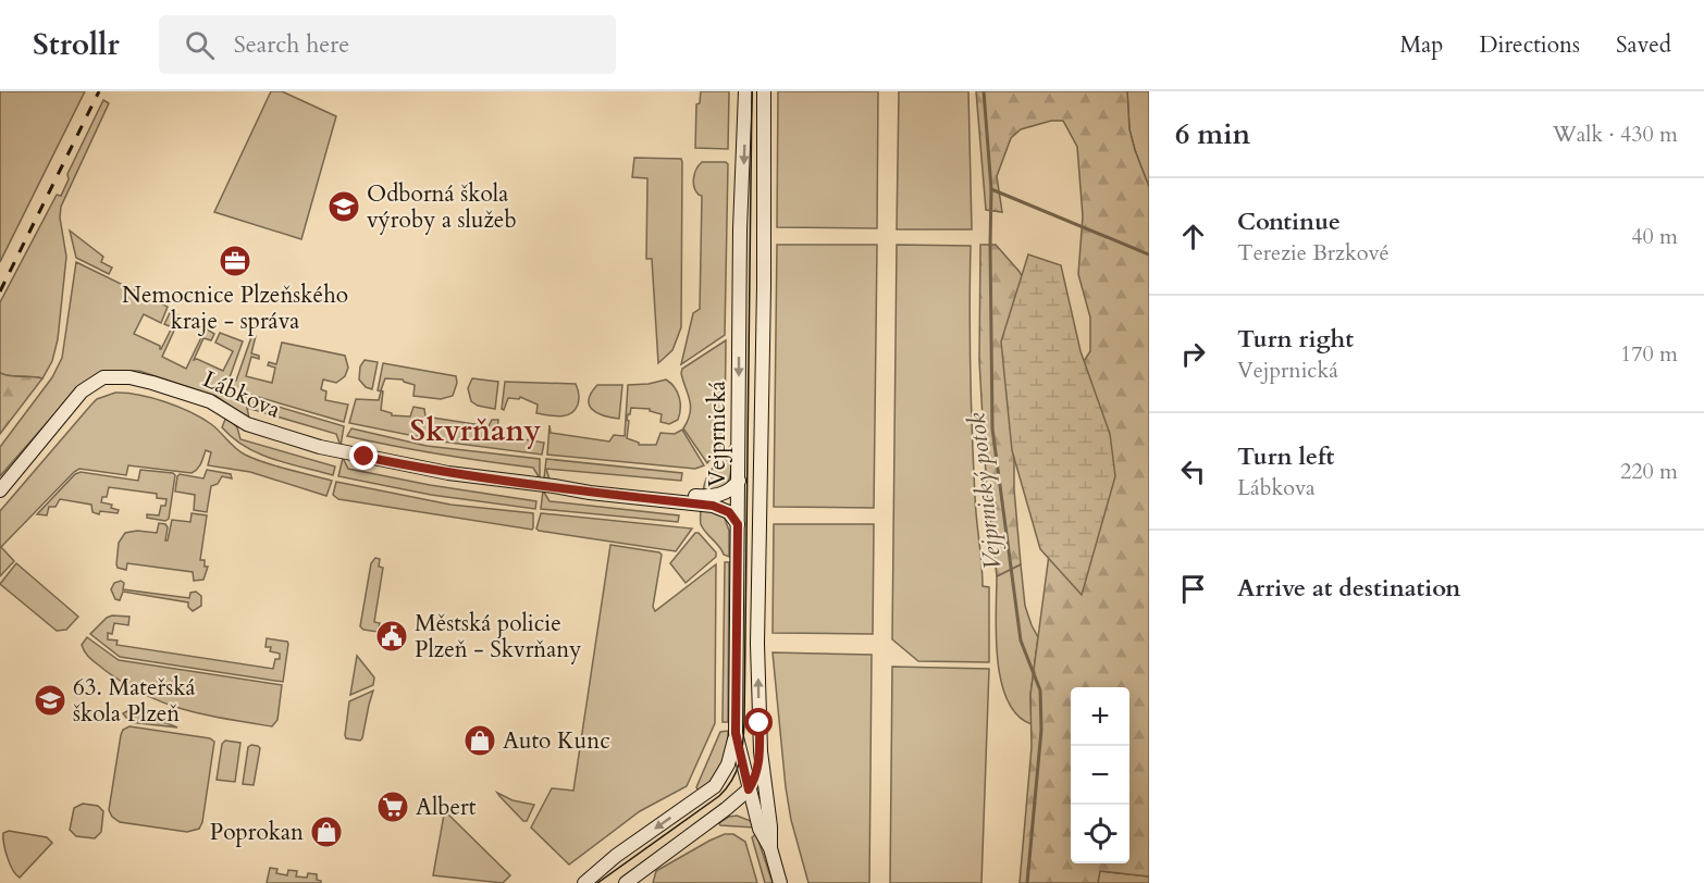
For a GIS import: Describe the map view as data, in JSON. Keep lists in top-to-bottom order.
{
  "streets": {
    "main road": ["Lábkova", "Vejprnická"]
  },
  "crossings": [
    ["Lábkova", "Vejprnická"]
  ],
  "districts": ["Skvrňany"],
  "water": ["Vejprnický potok"],
  "places": {
    "school or university": ["Odborná škola výroby a služeb", "63. Mateřská škola Plzeň"],
    "office": ["Nemocnice Plzeňského kraje - správa"],
    "public building": ["Městská policie Plzeň - Skvrňany"],
    "shop": ["Auto Kunc", "Poprokan"],
    "supermarket": ["Albert"]
  },
  "page": {
    "header": "Strollr",
    "search": "Search here",
    "nav": ["Map", "Directions", "Saved"],
    "heading": ["6 min", "Walk · 430 m"],
    "list": [
      ["Continue", "Terezie Brzkové", "40 m"],
      ["Turn right", "Vejprnická", "170 m"],
      ["Turn left", "Lábkova", "220 m"],
      "Arrive at destination"
    ],
    "map_buttons": ["+", "−"]
  }
}
